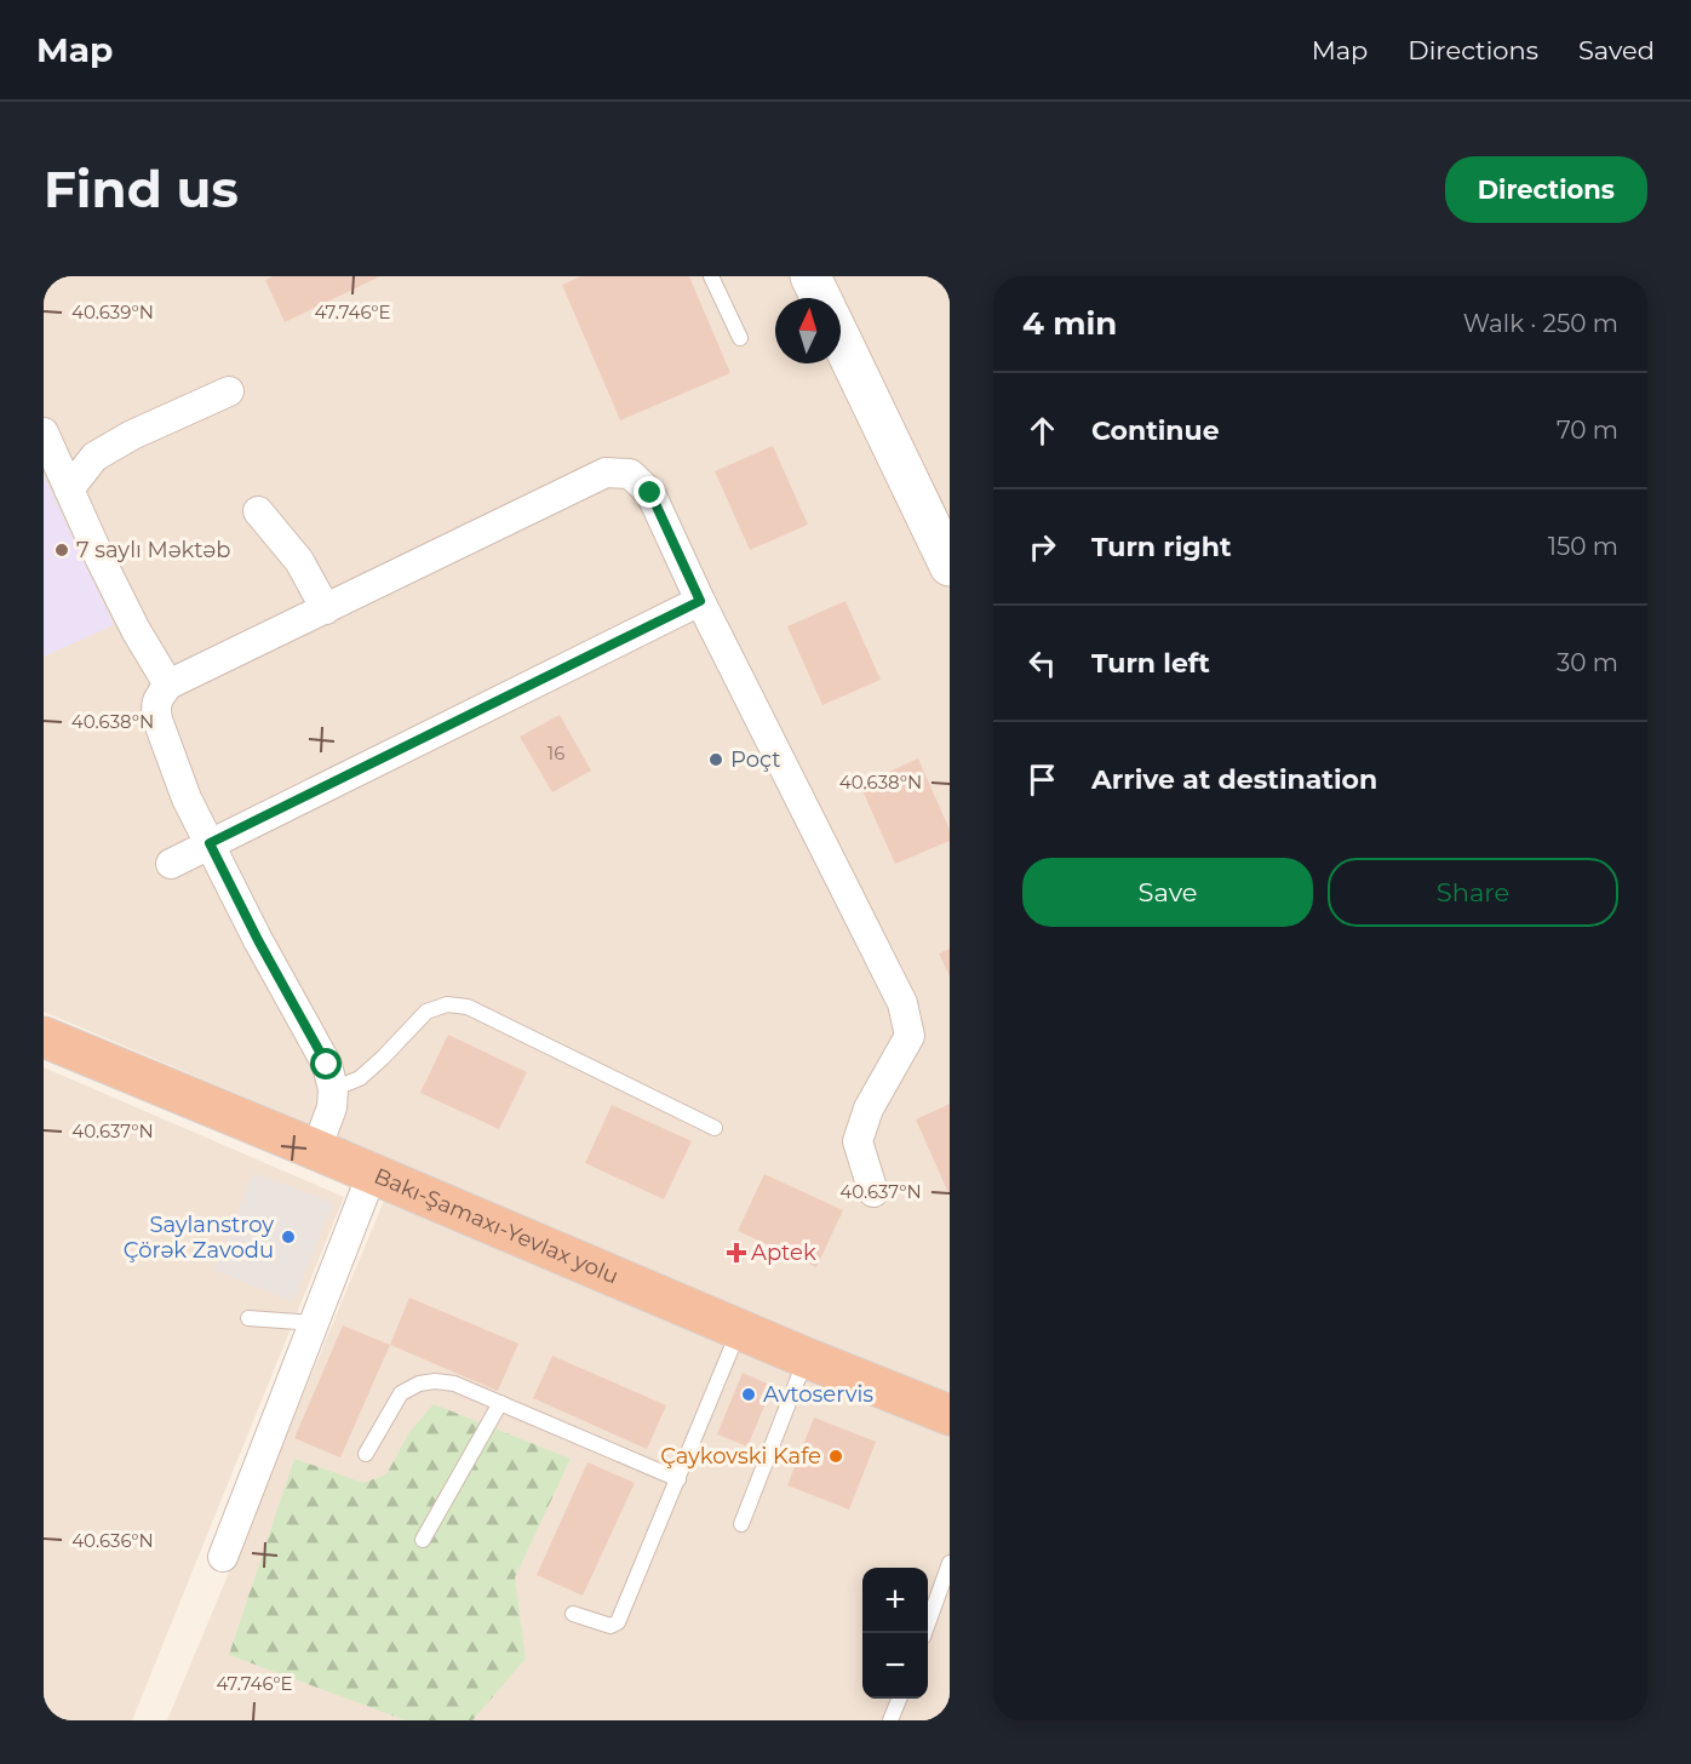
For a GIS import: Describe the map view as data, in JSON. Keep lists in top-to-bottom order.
{
  "streets": {
    "highway": ["Bakı-Şamaxı-Yevlax yolu"]
  },
  "places": {
    "other": [
      "7 saylı Məktəb",
      "Poçt",
      "Saylanstroy Çörək Zavodu",
      "Avtoservis",
      "Çaykovski Kafe"
    ],
    "health": ["Aptek"]
  },
  "house_numbers": ["16"],
  "north": "top",
  "page": {
    "header": "Map",
    "nav": ["Map", "Directions", "Saved"],
    "buttons": [
      "Directions",
      ["Save", "Share"]
    ],
    "title": "Find us",
    "heading": ["4 min", "Walk · 250 m"],
    "list": [
      ["Continue", "70 m"],
      ["Turn right", "150 m"],
      ["Turn left", "30 m"],
      "Arrive at destination"
    ],
    "map_buttons": ["+", "−"]
  },
  "coordinates": [
    "47.746°E",
    "40.639°N",
    "40.638°N",
    "40.637°N",
    "40.636°N"
  ]
}
